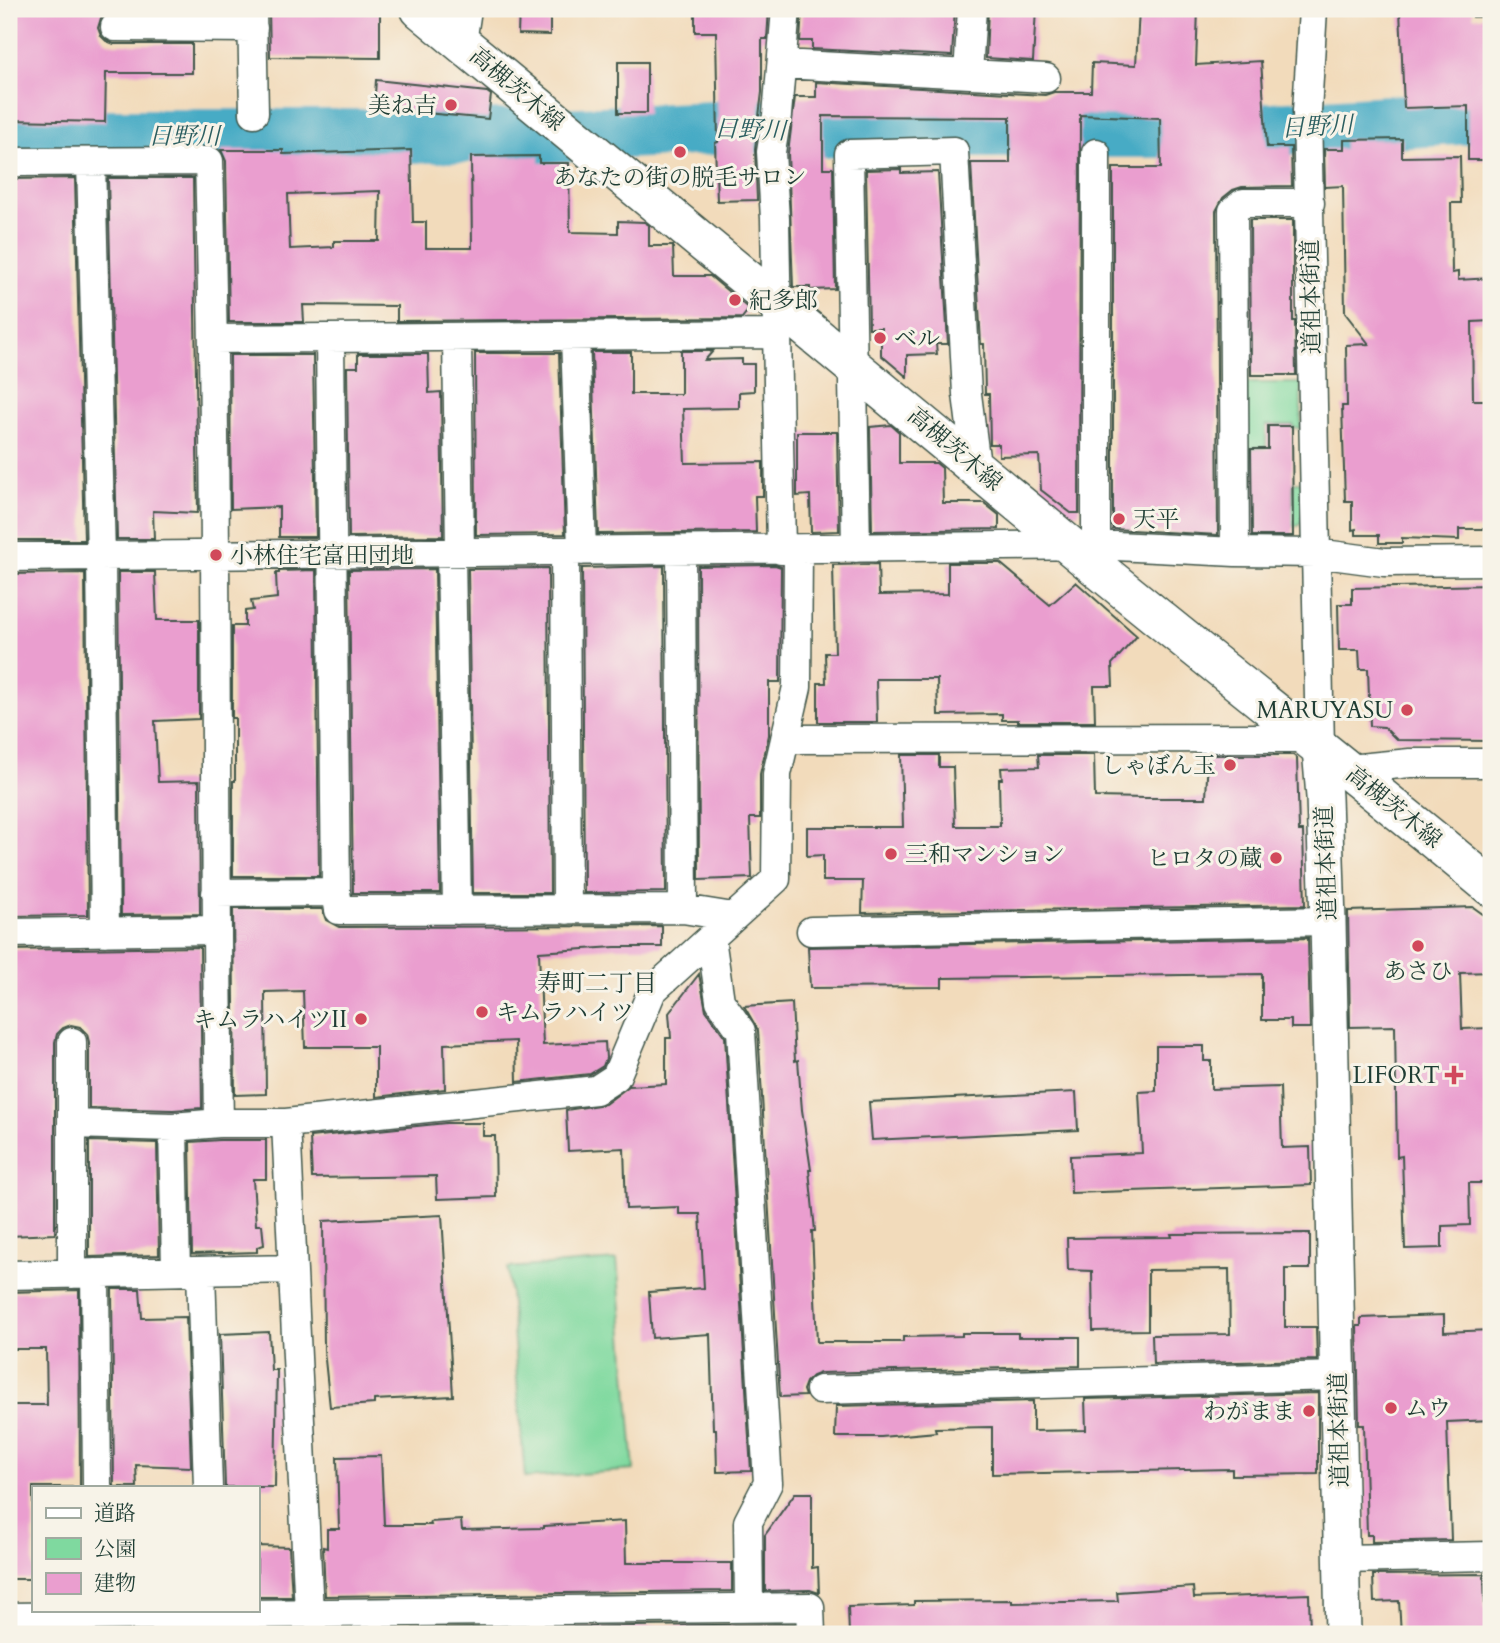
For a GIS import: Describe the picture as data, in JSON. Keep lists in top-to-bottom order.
{
  "streets": {
    "main road": ["高槻茨木線"],
    "street": ["道祖本街道"]
  },
  "crossings": [
    ["高槻茨木線", "道祖本街道"]
  ],
  "districts": ["寿町二丁目"],
  "water": ["日野川"],
  "places": {
    "other": [
      "美ね吉",
      "あなたの街の脱毛サロン",
      "紀多郎",
      "ベル",
      "天平",
      "小林住宅富田団地",
      "MARUYASU",
      "しゃぼん玉",
      "三和マンション",
      "ヒロタの蔵",
      "あさひ",
      "キムラハイツ",
      "キムラハイツII",
      "ムウ",
      "わがまま"
    ],
    "health": ["LIFORT"]
  },
  "legend": ["道路", "公園", "建物"]
}
